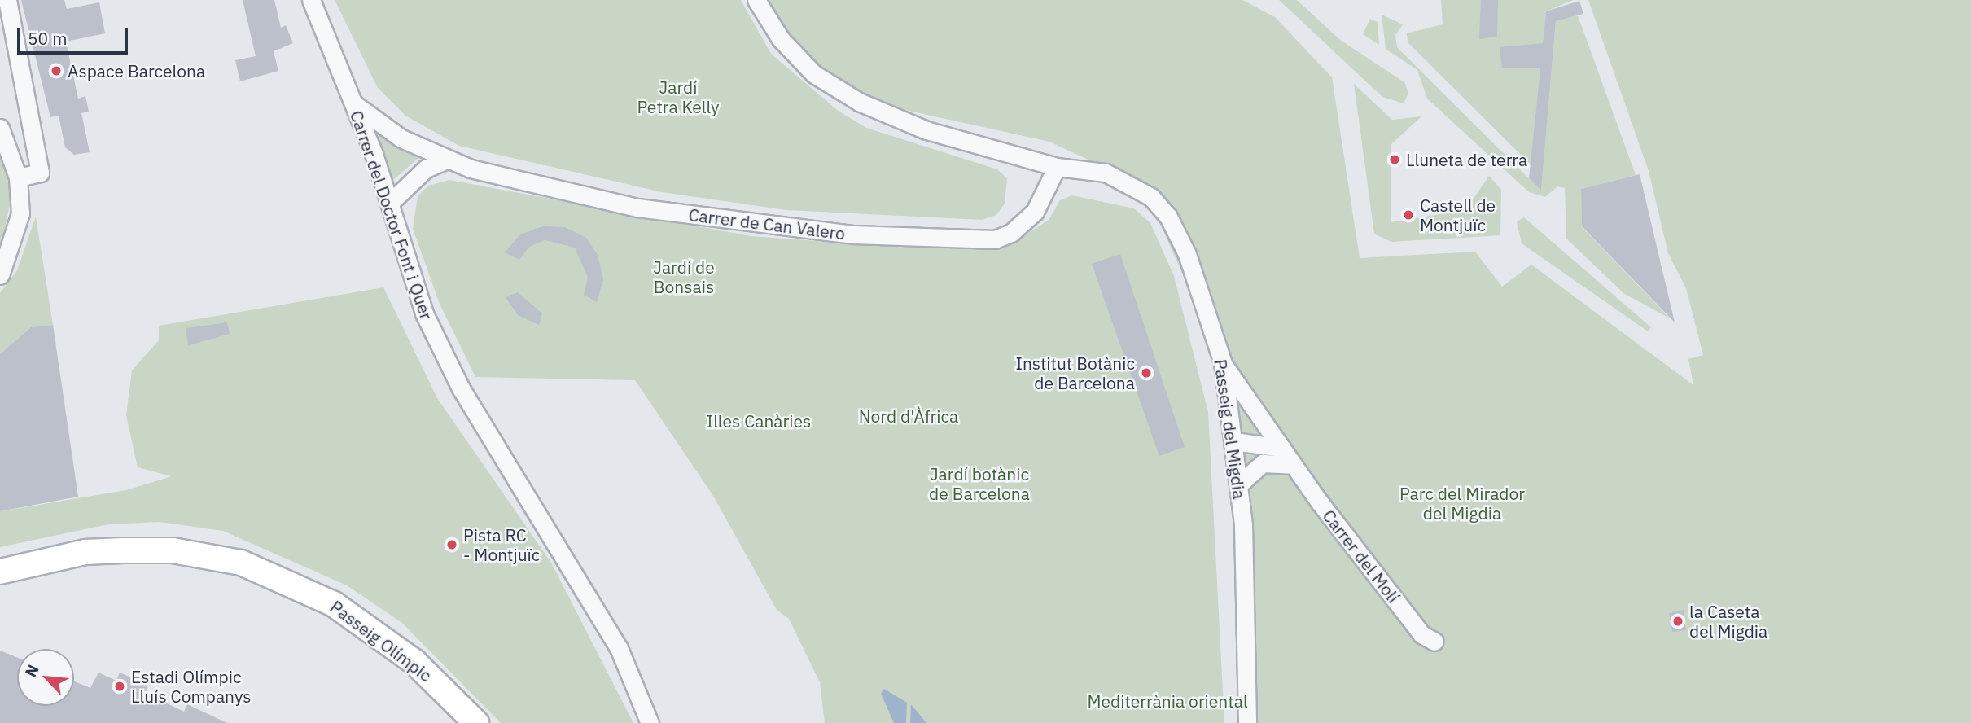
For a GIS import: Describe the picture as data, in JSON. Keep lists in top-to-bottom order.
{
  "streets": {
    "street": [
      "Carrer del Doctor Font i Quer",
      "Carrer de Can Valero",
      "Passeig del Migdia",
      "Carrer del Molí",
      "Passeig Olímpic"
    ]
  },
  "crossings": [
    ["Carrer del Doctor Font i Quer", "Carrer de Can Valero"],
    ["Carrer de Can Valero", "Passeig del Migdia"],
    ["Passeig del Migdia", "Carrer del Molí"]
  ],
  "parks": [
    "Jardí Petra Kelly",
    "Jardí de Bonsais",
    "Nord d'Àfrica",
    "Illes Canàries",
    "Jardí botànic de Barcelona",
    "Parc del Mirador del Migdia",
    "Mediterrània oriental"
  ],
  "places": [
    "Aspace Barcelona",
    "Lluneta de terra",
    "Castell de Montjuïc",
    "Institut Botànic de Barcelona",
    "Pista RC - Montjuïc",
    "la Caseta del Migdia",
    "Estadi Olímpic Lluís Companys"
  ],
  "scale_bar": "50 m",
  "north": "top left"
}
